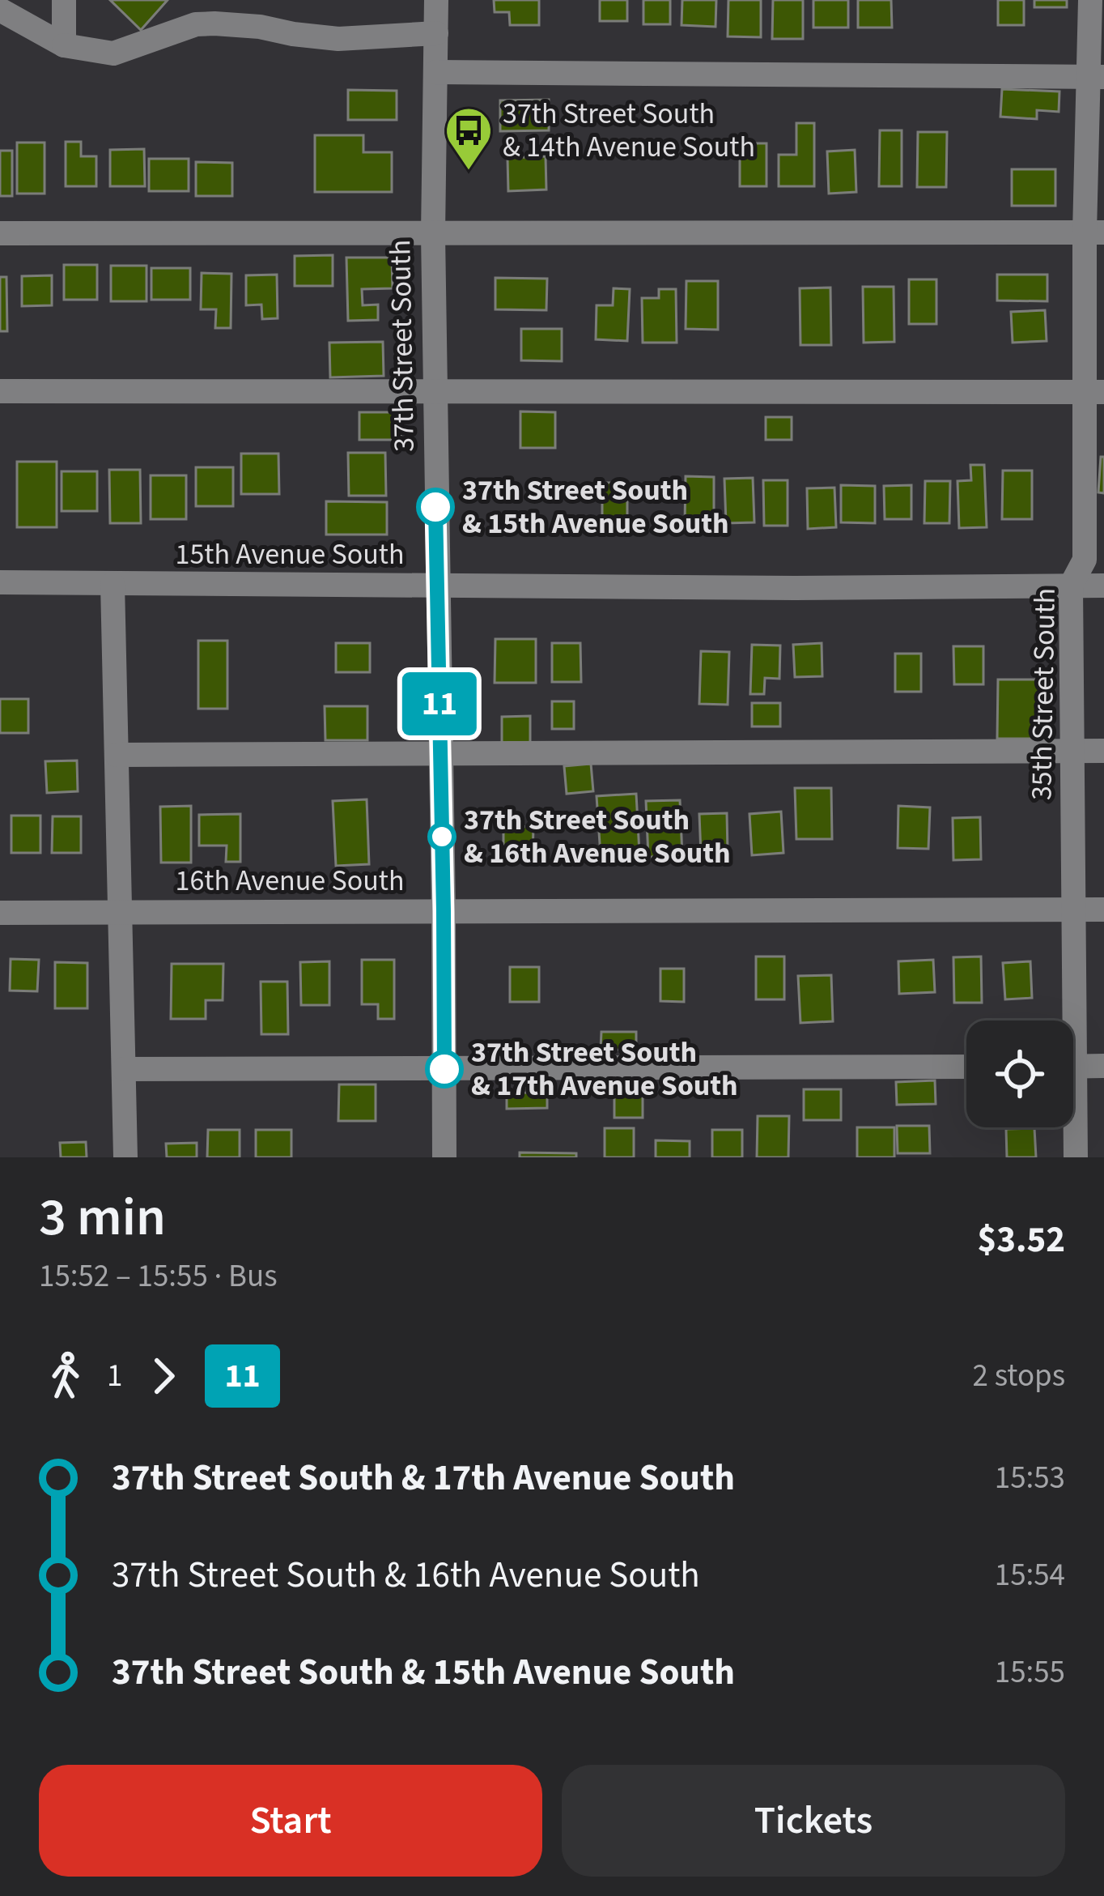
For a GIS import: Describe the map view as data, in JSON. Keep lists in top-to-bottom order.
{
  "streets": {
    "street": [
      "37th Street South",
      "15th Avenue South",
      "35th Street South",
      "16th Avenue South"
    ]
  },
  "crossings": [
    ["37th Street South", "15th Avenue South"],
    ["37th Street South", "16th Avenue South"],
    ["15th Avenue South", "35th Street South"],
    ["35th Street South", "16th Avenue South"]
  ],
  "places": {
    "bus stop": ["37th Street South & 14th Avenue South"],
    "other": ["37th Street South & 15th Avenue South", "37th Street South & 16th Avenue South", "37th Street South & 17th Avenue South"]
  },
  "lines": ["bus line 11"],
  "page": {
    "on_map": "11",
    "heading": ["3 min", "15:52 – 15:55 · Bus", "$3.52"],
    "legs": ["1", "11", "2 stops"],
    "list": [
      {
        "name": "37th Street South & 17th Avenue South",
        "value": "15:53"
      },
      {
        "name": "37th Street South & 16th Avenue South",
        "value": "15:54"
      },
      {
        "name": "37th Street South & 15th Avenue South",
        "value": "15:55"
      }
    ],
    "buttons": ["Start", "Tickets"]
  }
}
